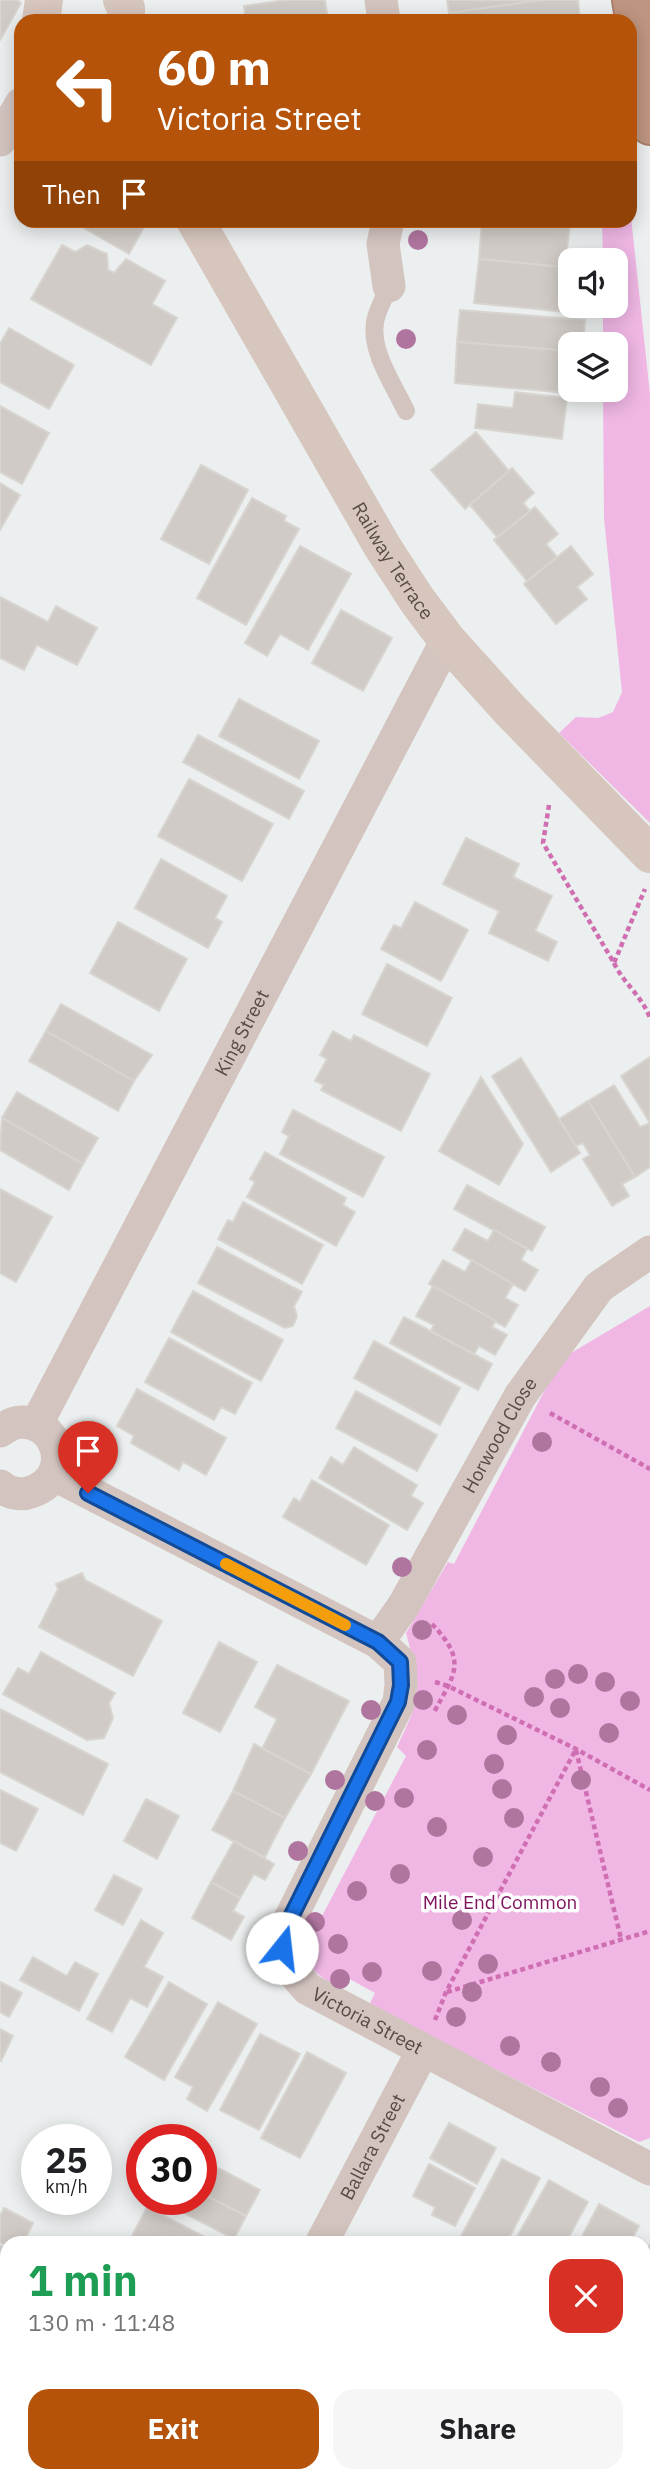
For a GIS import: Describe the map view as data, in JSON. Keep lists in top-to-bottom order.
{
  "streets": {
    "street": [
      "Railway Terrace",
      "King Street",
      "Horwood Close",
      "Victoria Street",
      "Ballara Street"
    ]
  },
  "crossings": [
    ["Railway Terrace", "King Street"],
    ["Victoria Street", "Ballara Street"]
  ],
  "parks": ["Mile End Common"],
  "page": {
    "turn": ["60 m", "Victoria Street"],
    "then": "Then",
    "speed": "25 km/h",
    "limit": "30",
    "heading": ["1 min", "130 m · 11:48"],
    "buttons": ["Exit", "Share"]
  }
}
